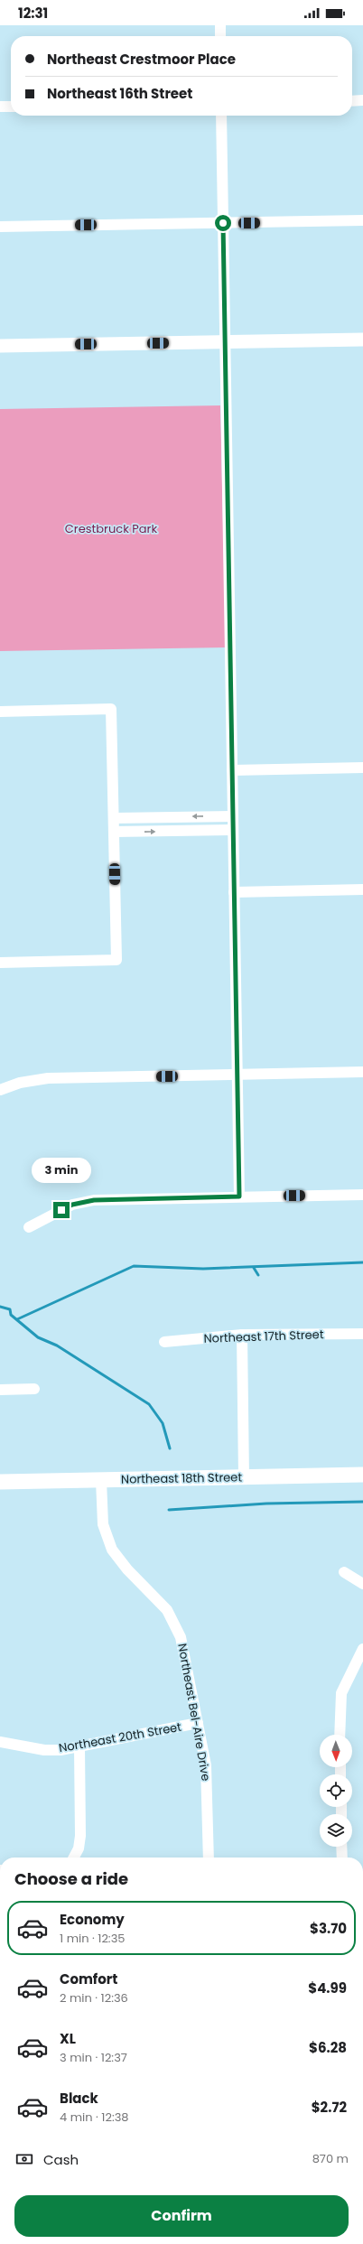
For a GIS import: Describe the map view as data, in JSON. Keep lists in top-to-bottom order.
{
  "streets": {
    "main road": ["Northeast 18th Street"],
    "street": ["Northeast 17th Street", "Northeast Bel-Aire Drive", "Northeast 20th Street"]
  },
  "crossings": [
    ["Northeast 18th Street", "Northeast Bel-Aire Drive"],
    ["Northeast Bel-Aire Drive", "Northeast 20th Street"]
  ],
  "parks": ["Crestbruck Park"],
  "north": "bottom",
  "page": {
    "status": "12:31",
    "banner": ["Northeast Crestmoor Place", "Northeast 16th Street"],
    "bubble": "3 min",
    "heading": "Choose a ride",
    "list": [
      {
        "name": "Economy",
        "note": "1 min · 12:35",
        "value": "$3.70"
      },
      {
        "name": "Comfort",
        "note": "2 min · 12:36",
        "value": "$4.99"
      },
      {
        "name": "XL",
        "note": "3 min · 12:37",
        "value": "$6.28"
      },
      {
        "name": "Black",
        "note": "4 min · 12:38",
        "value": "$2.72"
      }
    ],
    "pay": ["Cash", "870 m"],
    "buttons": "Confirm"
  }
}
